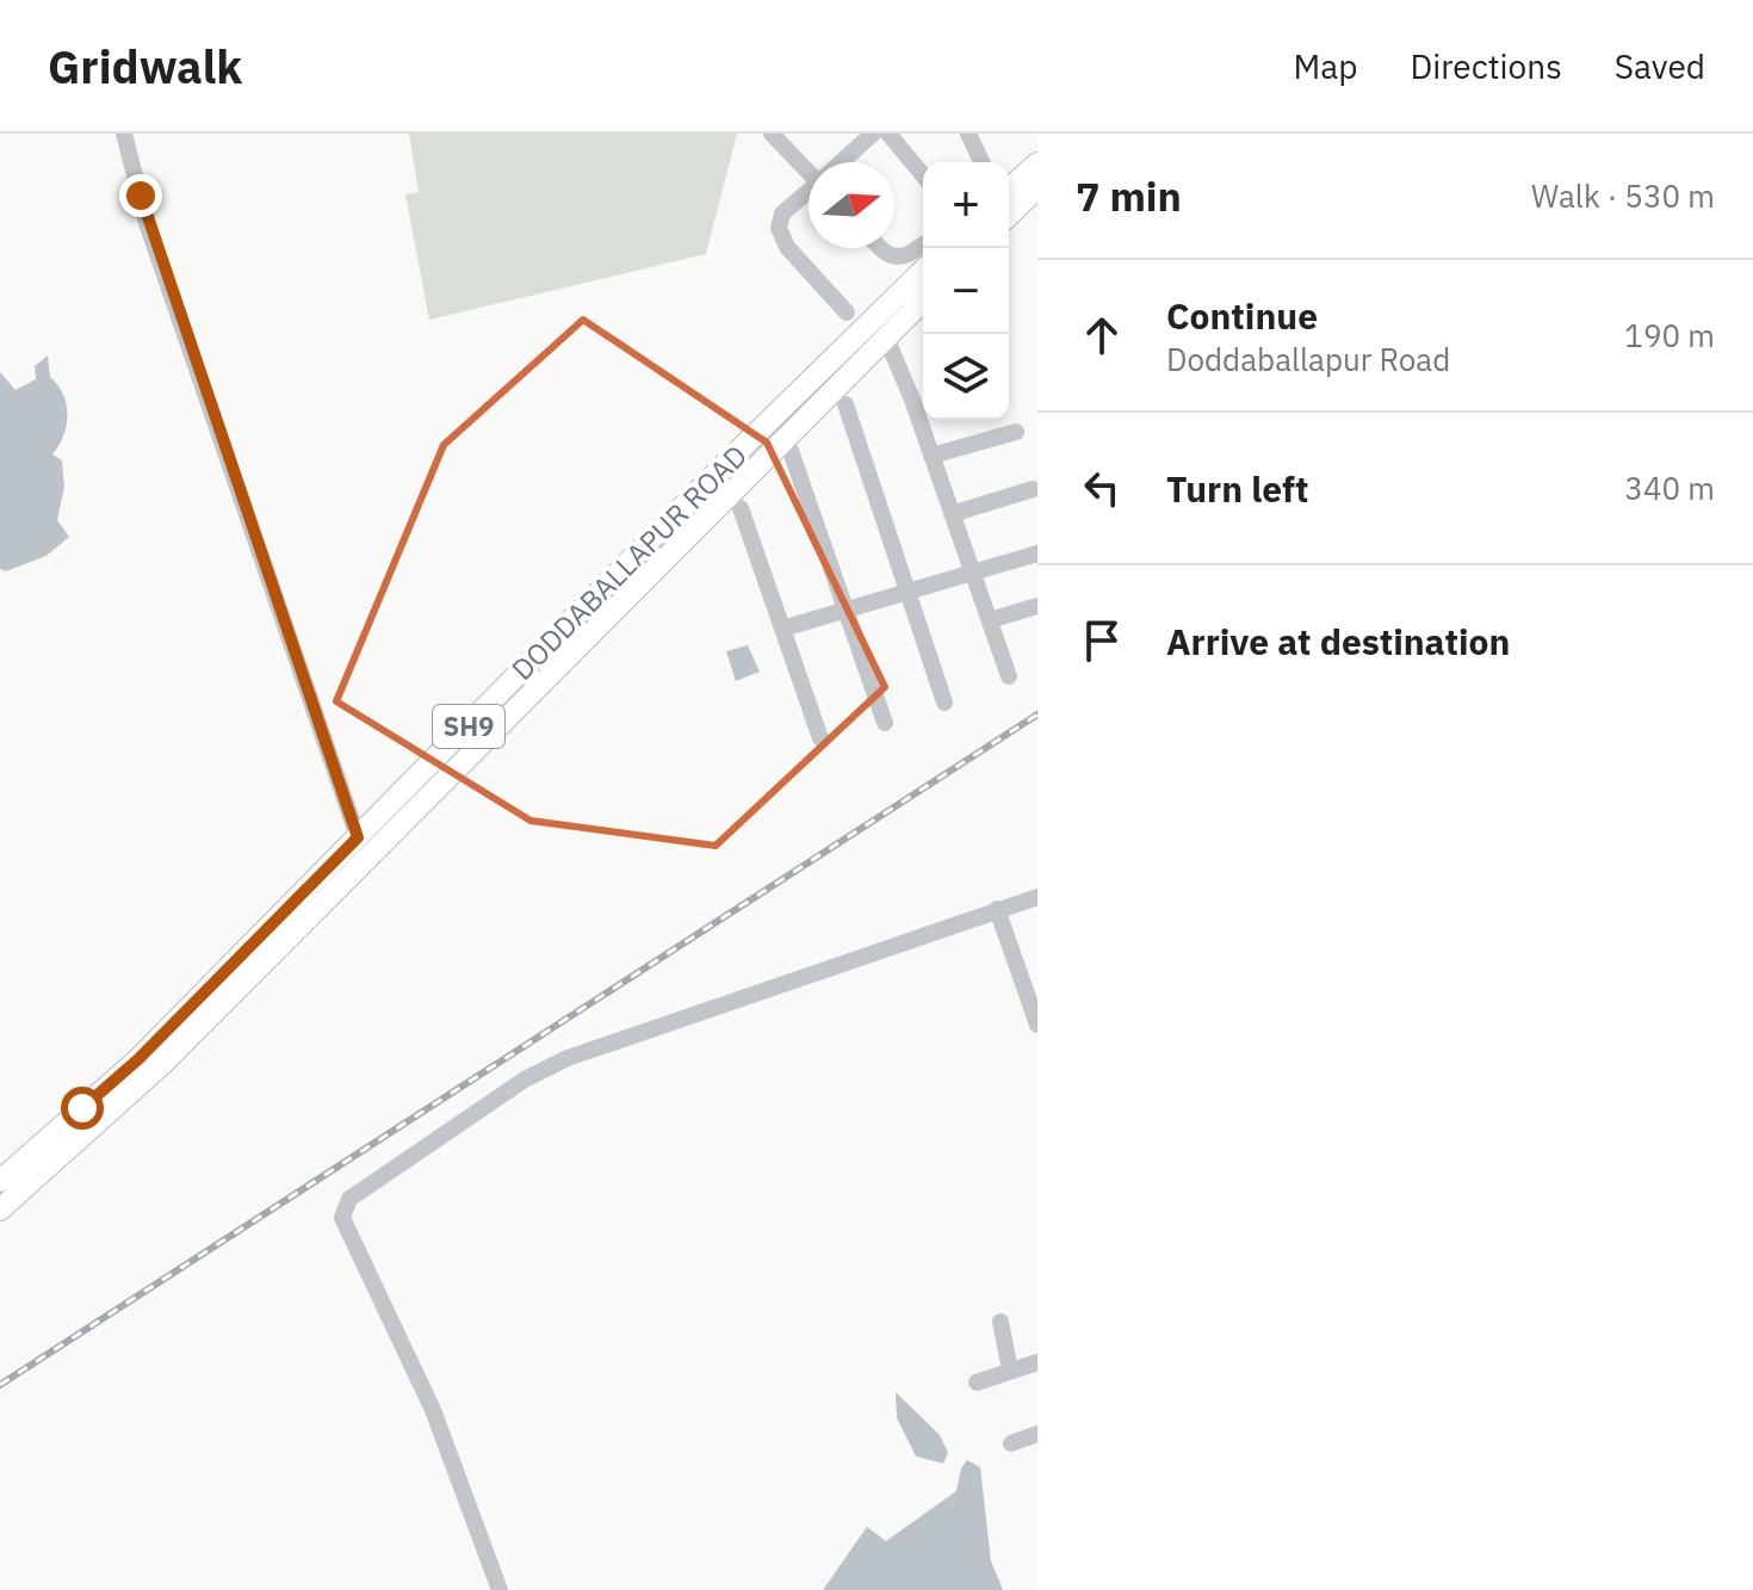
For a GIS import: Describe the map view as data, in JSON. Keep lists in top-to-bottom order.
{
  "streets": {
    "main road": ["DODDABALLAPUR ROAD", "SH9"]
  },
  "north": "right",
  "page": {
    "header": "Gridwalk",
    "nav": ["Map", "Directions", "Saved"],
    "heading": ["7 min", "Walk · 530 m"],
    "map_buttons": ["+", "−"],
    "list": [
      ["Continue", "Doddaballapur Road", "190 m"],
      ["Turn left", "340 m"],
      "Arrive at destination"
    ]
  }
}
